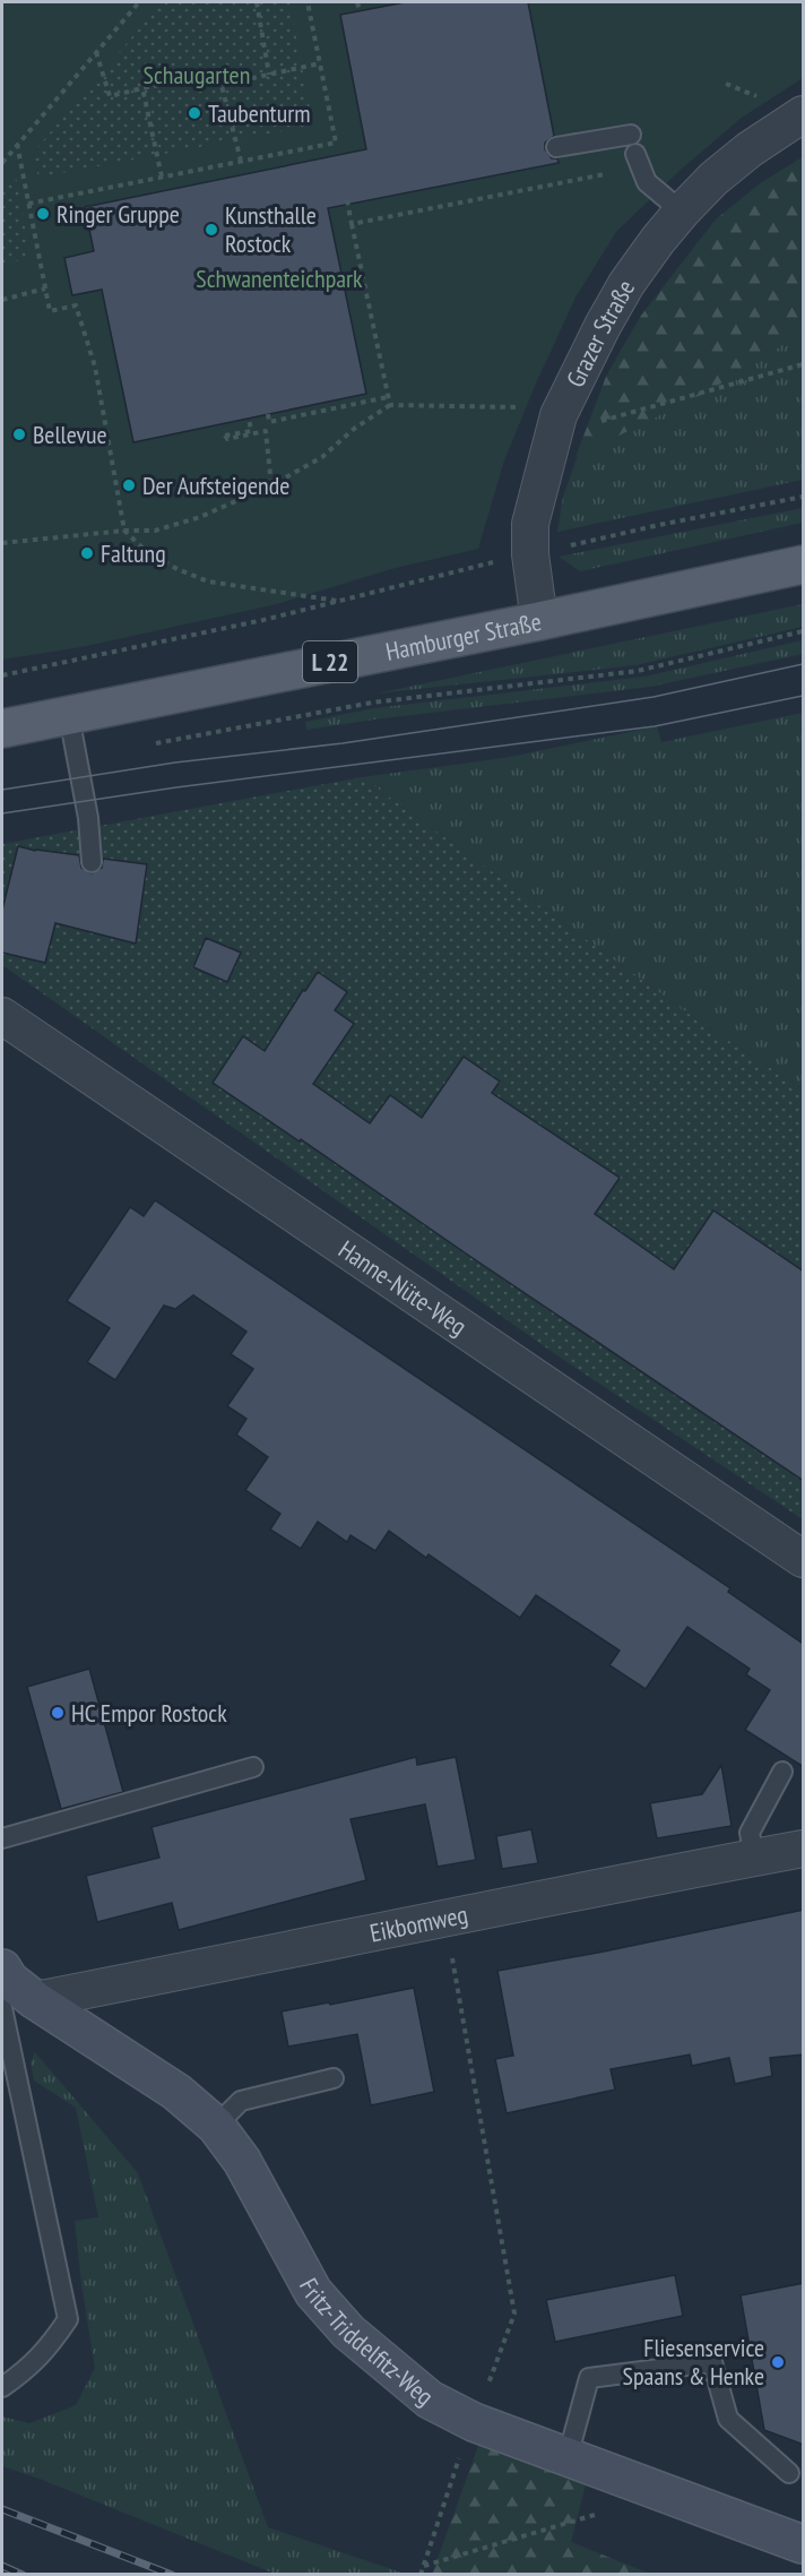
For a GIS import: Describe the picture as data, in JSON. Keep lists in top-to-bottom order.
{
  "streets": {
    "main road": ["Hamburger Straße", "L 22"],
    "street": [
      "Grazer Straße",
      "Hanne-Nüte-Weg",
      "Eikbomweg",
      "Fritz-Triddelfitz-Weg"
    ]
  },
  "crossings": [
    ["Grazer Straße", "Hamburger Straße"],
    ["Eikbomweg", "Fritz-Triddelfitz-Weg"]
  ],
  "parks": ["Schaugarten", "Schwanenteichpark"],
  "places": [
    "Taubenturm",
    "Ringer Gruppe",
    "Kunsthalle Rostock",
    "Bellevue",
    "Der Aufsteigende",
    "Faltung",
    "HC Empor Rostock",
    "Fliesenservice Spaans & Henke"
  ]
}
